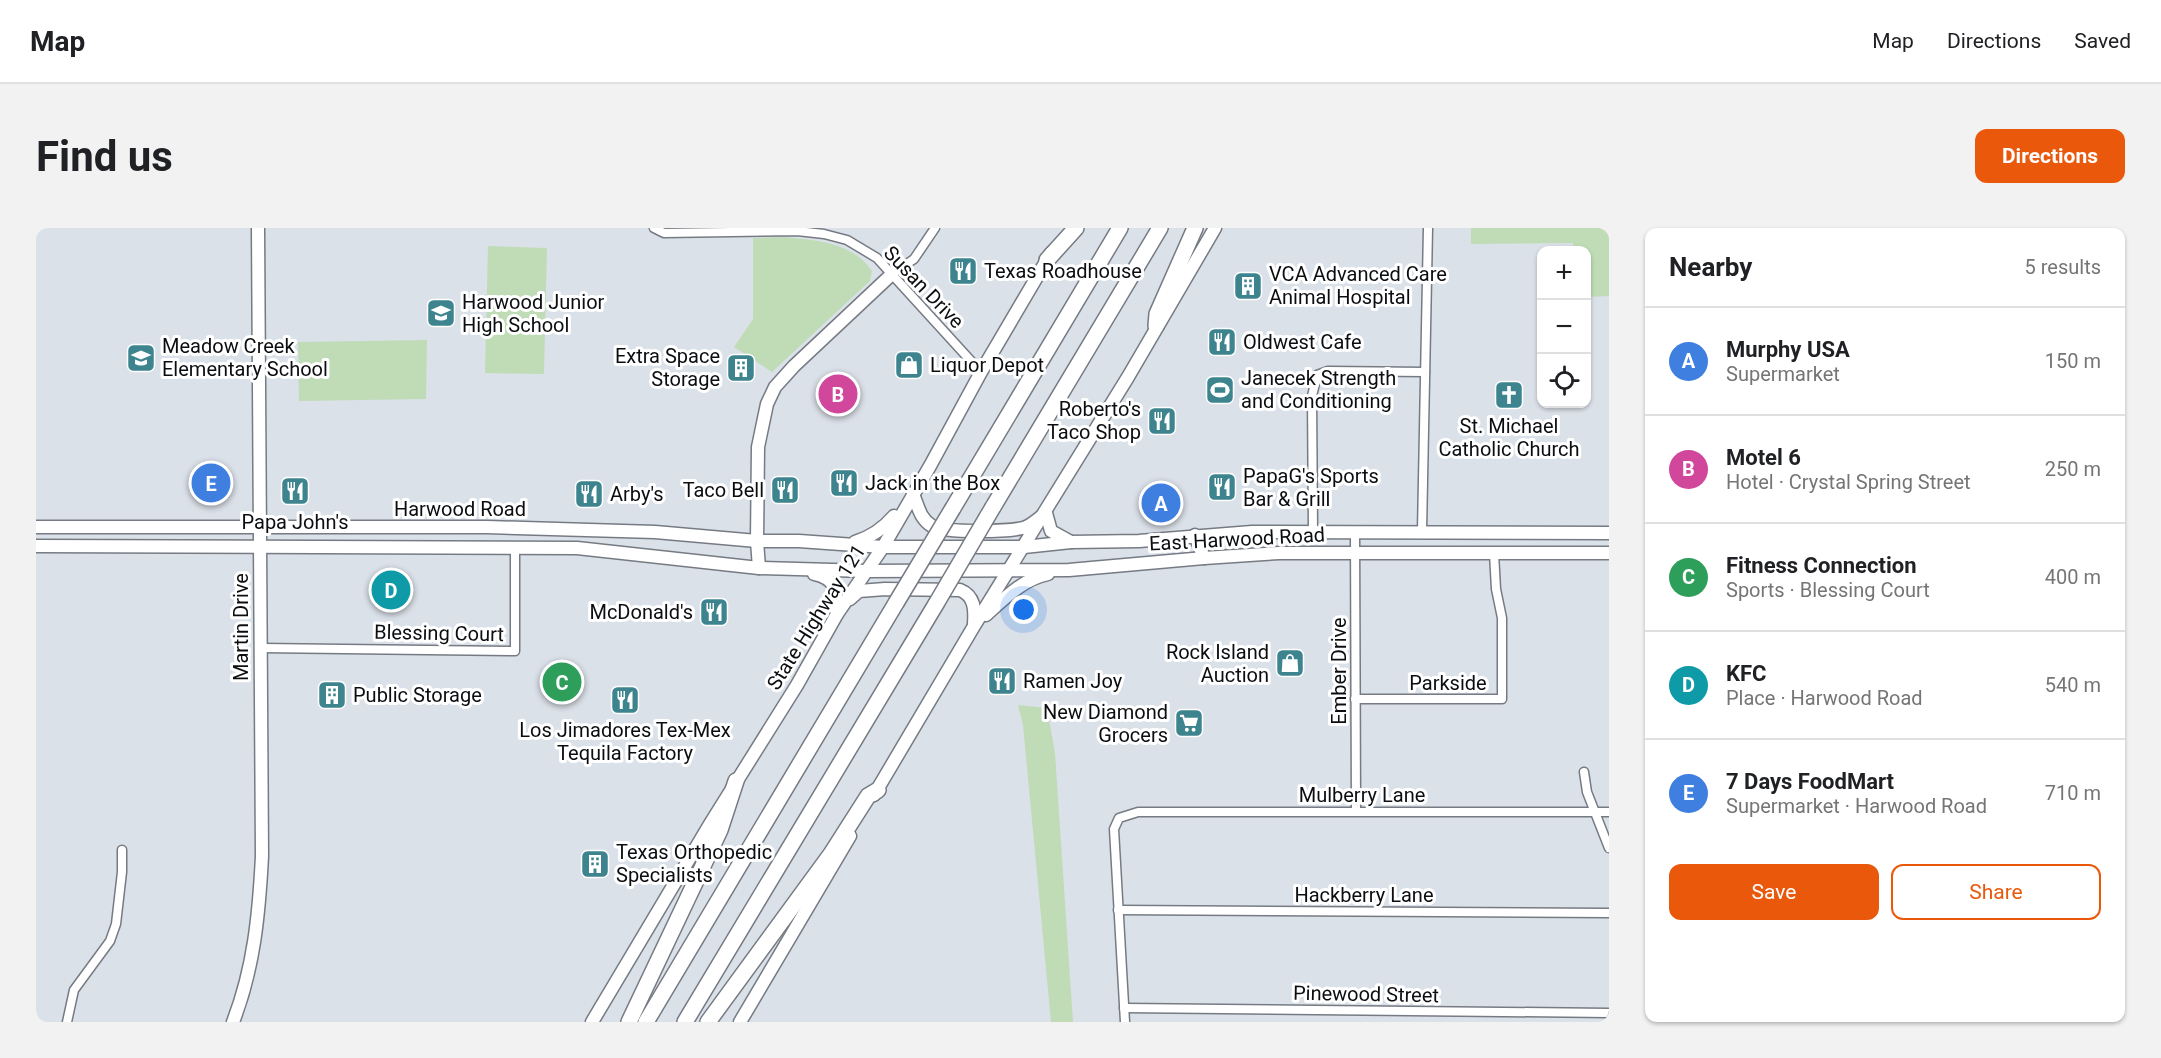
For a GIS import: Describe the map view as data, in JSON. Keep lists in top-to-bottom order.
{
  "streets": {
    "main road": [
      "Harwood Road",
      "East Harwood Road",
      "State Highway 121",
      "Martin Drive"
    ],
    "street": [
      "Susan Drive",
      "Blessing Court",
      "Ember Drive",
      "Parkside",
      "Mulberry Lane",
      "Hackberry Lane",
      "Pinewood Street"
    ]
  },
  "crossings": [
    ["Susan Drive", "State Highway 121"],
    ["Harwood Road", "East Harwood Road"],
    ["Harwood Road", "State Highway 121"],
    ["Harwood Road", "Martin Drive"],
    ["Harwood Road", "Blessing Court"],
    ["East Harwood Road", "State Highway 121"],
    ["East Harwood Road", "Ember Drive"],
    ["East Harwood Road", "Parkside"],
    ["Martin Drive", "Blessing Court"],
    ["Ember Drive", "Parkside"],
    ["Ember Drive", "Mulberry Lane"],
    ["Mulberry Lane", "Hackberry Lane"]
  ],
  "places": {
    "restaurant": [
      "Texas Roadhouse",
      "Oldwest Cafe",
      "Roberto's Taco Shop",
      "Jack in the Box",
      "PapaG's Sports Bar & Grill",
      "Taco Bell",
      "Papa John's",
      "Arby's",
      "McDonald's",
      "Ramen Joy",
      "Los Jimadores Tex-Mex Tequila Factory"
    ],
    "building": [
      "VCA Advanced Care Animal Hospital",
      "Extra Space Storage",
      "Public Storage",
      "Texas Orthopedic Specialists"
    ],
    "school or university": ["Harwood Junior High School", "Meadow Creek Elementary School"],
    "shop": ["Liquor Depot", "Rock Island Auction"],
    "sports": ["Janecek Strength and Conditioning"],
    "church": ["St. Michael Catholic Church"],
    "supermarket": ["New Diamond Grocers"]
  },
  "page": {
    "header": "Map",
    "nav": ["Map", "Directions", "Saved"],
    "buttons": [
      "Directions",
      ["Save", "Share"]
    ],
    "title": "Find us",
    "heading": ["Nearby", "5 results"],
    "map_buttons": ["+", "−"],
    "list": [
      {
        "mark": "A",
        "name": "Murphy USA",
        "note": "Supermarket",
        "value": "150 m"
      },
      {
        "mark": "B",
        "name": "Motel 6",
        "note": "Hotel · Crystal Spring Street",
        "value": "250 m"
      },
      {
        "mark": "C",
        "name": "Fitness Connection",
        "note": "Sports · Blessing Court",
        "value": "400 m"
      },
      {
        "mark": "D",
        "name": "KFC",
        "note": "Place · Harwood Road",
        "value": "540 m"
      },
      {
        "mark": "E",
        "name": "7 Days FoodMart",
        "note": "Supermarket · Harwood Road",
        "value": "710 m"
      }
    ],
    "pins": [
      "B",
      "E",
      "A",
      "D",
      "C"
    ]
  }
}
